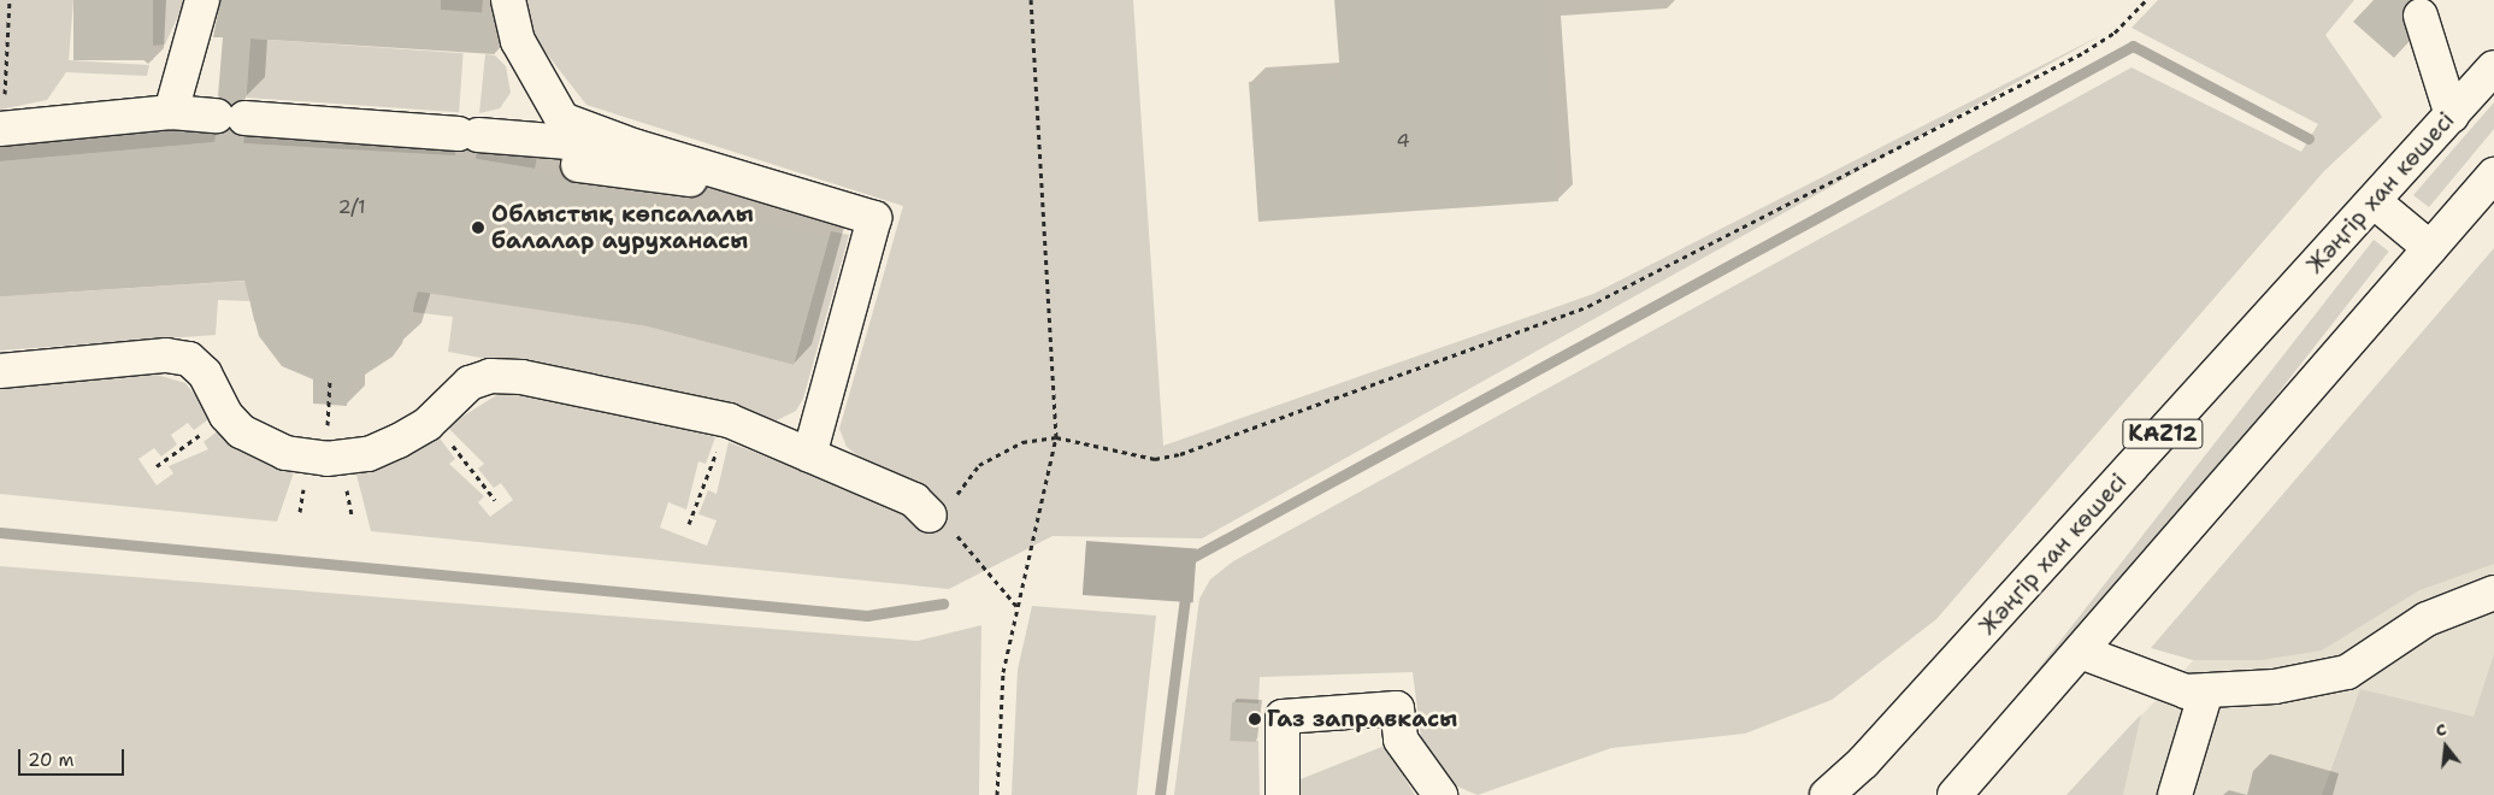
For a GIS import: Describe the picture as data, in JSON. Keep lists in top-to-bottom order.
{
  "streets": {
    "main road": ["Жәңгір хан көшесі", "KAZ12"]
  },
  "places": ["Облыстық көпсалалы балалар ауруханасы", "Газ заправкасы"],
  "house_numbers": ["4", "2/1"],
  "scale_bar": "20 m",
  "north": "top"
}
